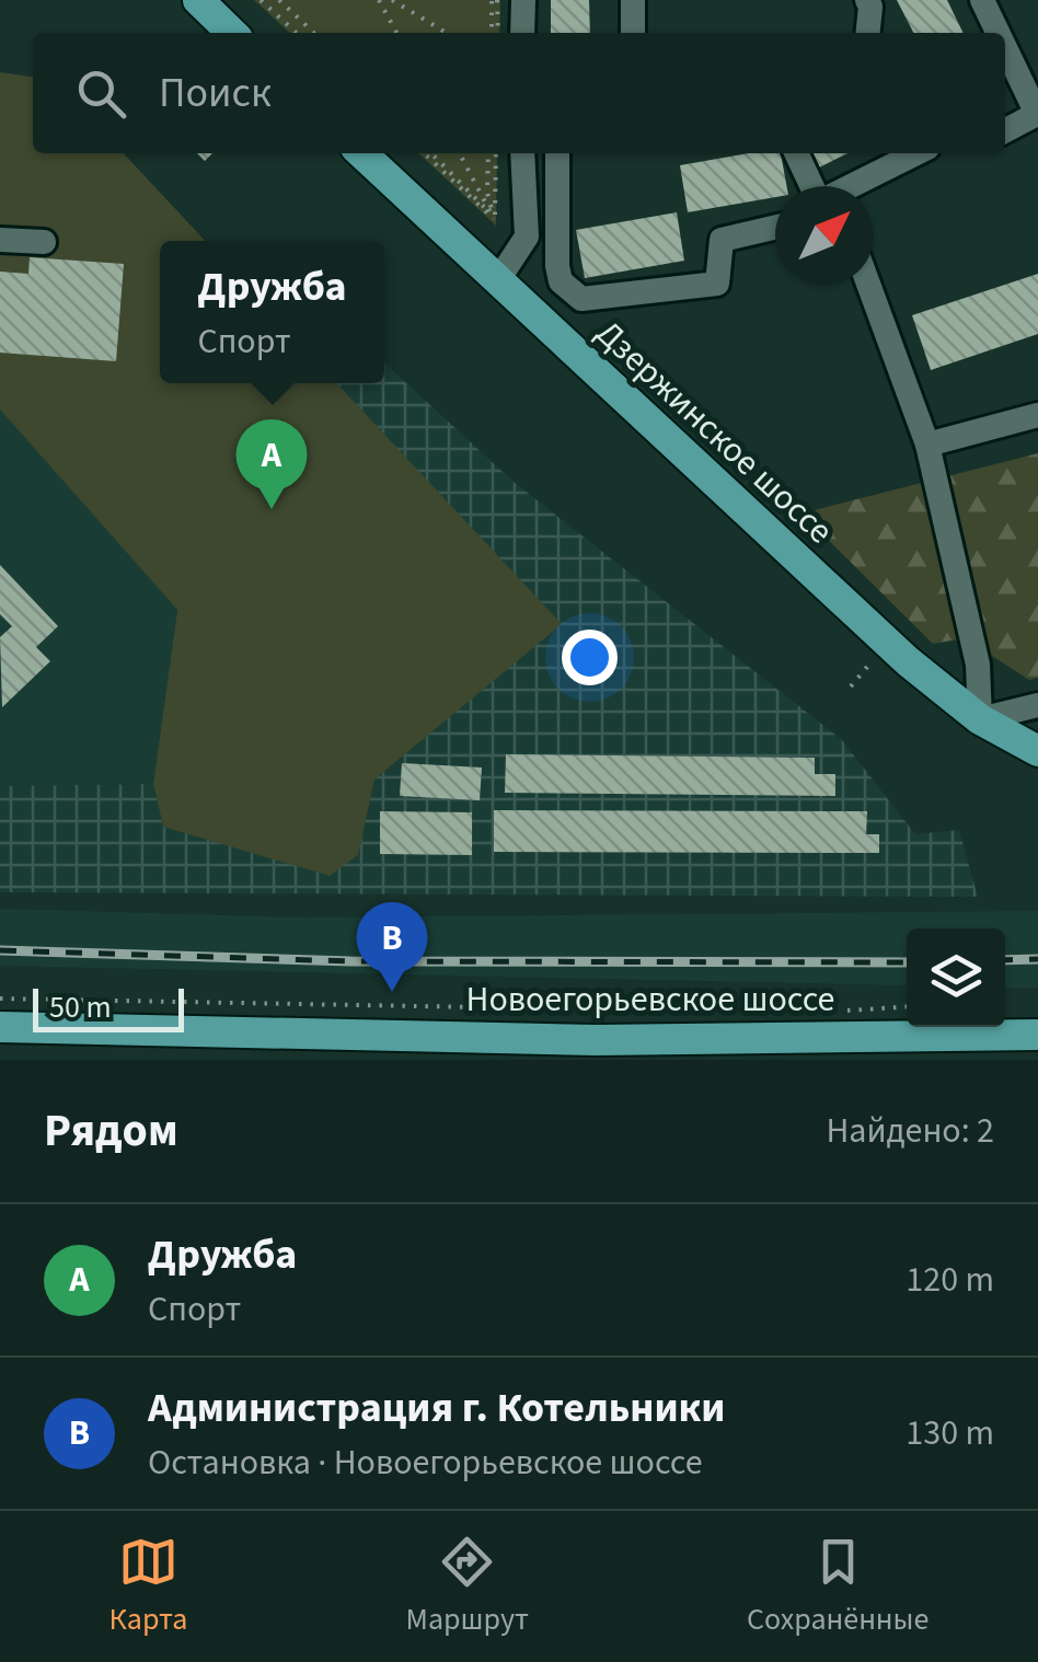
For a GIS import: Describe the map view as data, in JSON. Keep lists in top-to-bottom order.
{
  "streets": {
    "main road": ["Дзержинское шоссе", "Новоегорьевское шоссе"]
  },
  "scale_bar": "50 m",
  "north": "top right",
  "page": {
    "search": "Поиск",
    "popup": ["Дружба", "Спорт"],
    "pins": ["A", "B"],
    "scale": "50 m",
    "heading": ["Рядом", "Найдено: 2"],
    "list": [
      {
        "mark": "A",
        "name": "Дружба",
        "note": "Спорт",
        "value": "120 m"
      },
      {
        "mark": "B",
        "name": "Администрация г. Котельники",
        "note": "Остановка · Новоегорьевское шоссе",
        "value": "130 m"
      }
    ],
    "nav": ["Карта", "Маршрут", "Сохранённые"]
  }
}
